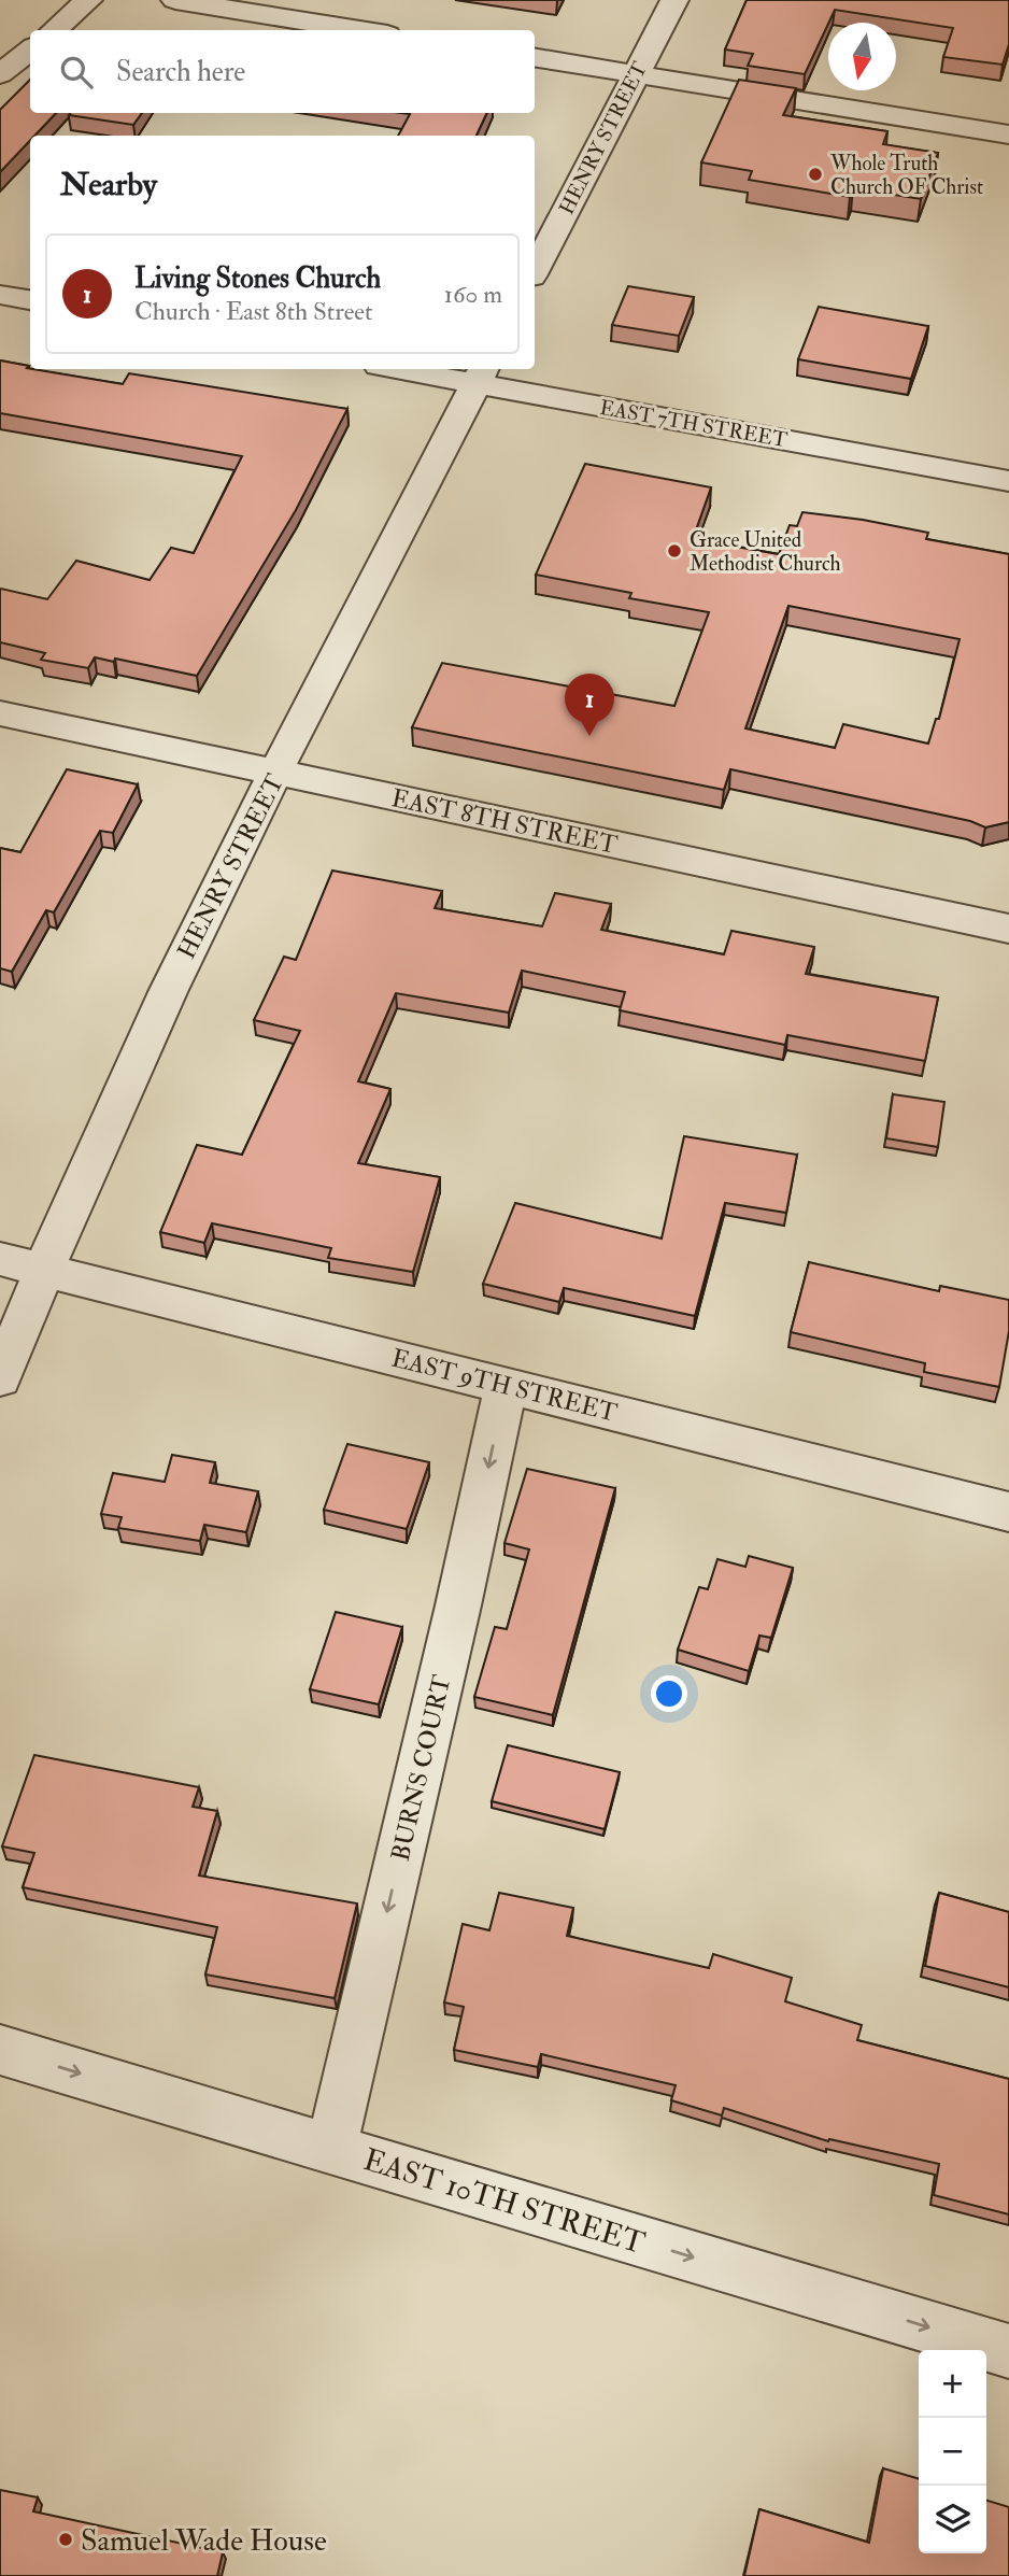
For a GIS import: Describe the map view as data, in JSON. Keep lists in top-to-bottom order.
{
  "streets": {
    "street": [
      "HENRY STREET",
      "EAST 7TH STREET",
      "EAST 8TH STREET",
      "EAST 9TH STREET",
      "BURNS COURT",
      "EAST 10TH STREET"
    ]
  },
  "crossings": [
    ["HENRY STREET", "EAST 7TH STREET"],
    ["HENRY STREET", "EAST 8TH STREET"],
    ["HENRY STREET", "EAST 9TH STREET"],
    ["EAST 9TH STREET", "BURNS COURT"],
    ["BURNS COURT", "EAST 10TH STREET"]
  ],
  "one_way": ["BURNS COURT", "EAST 10TH STREET"],
  "places": ["Whole Truth Church OF Christ", "Grace United Methodist Church", "Samuel Wade House"],
  "north": "bottom",
  "page": {
    "search": "Search here",
    "heading": "Nearby",
    "list": [
      {
        "mark": "1",
        "name": "Living Stones Church",
        "note": "Church · East 8th Street",
        "value": "160 m"
      }
    ],
    "pins": "1",
    "map_buttons": ["+", "−"]
  }
}
